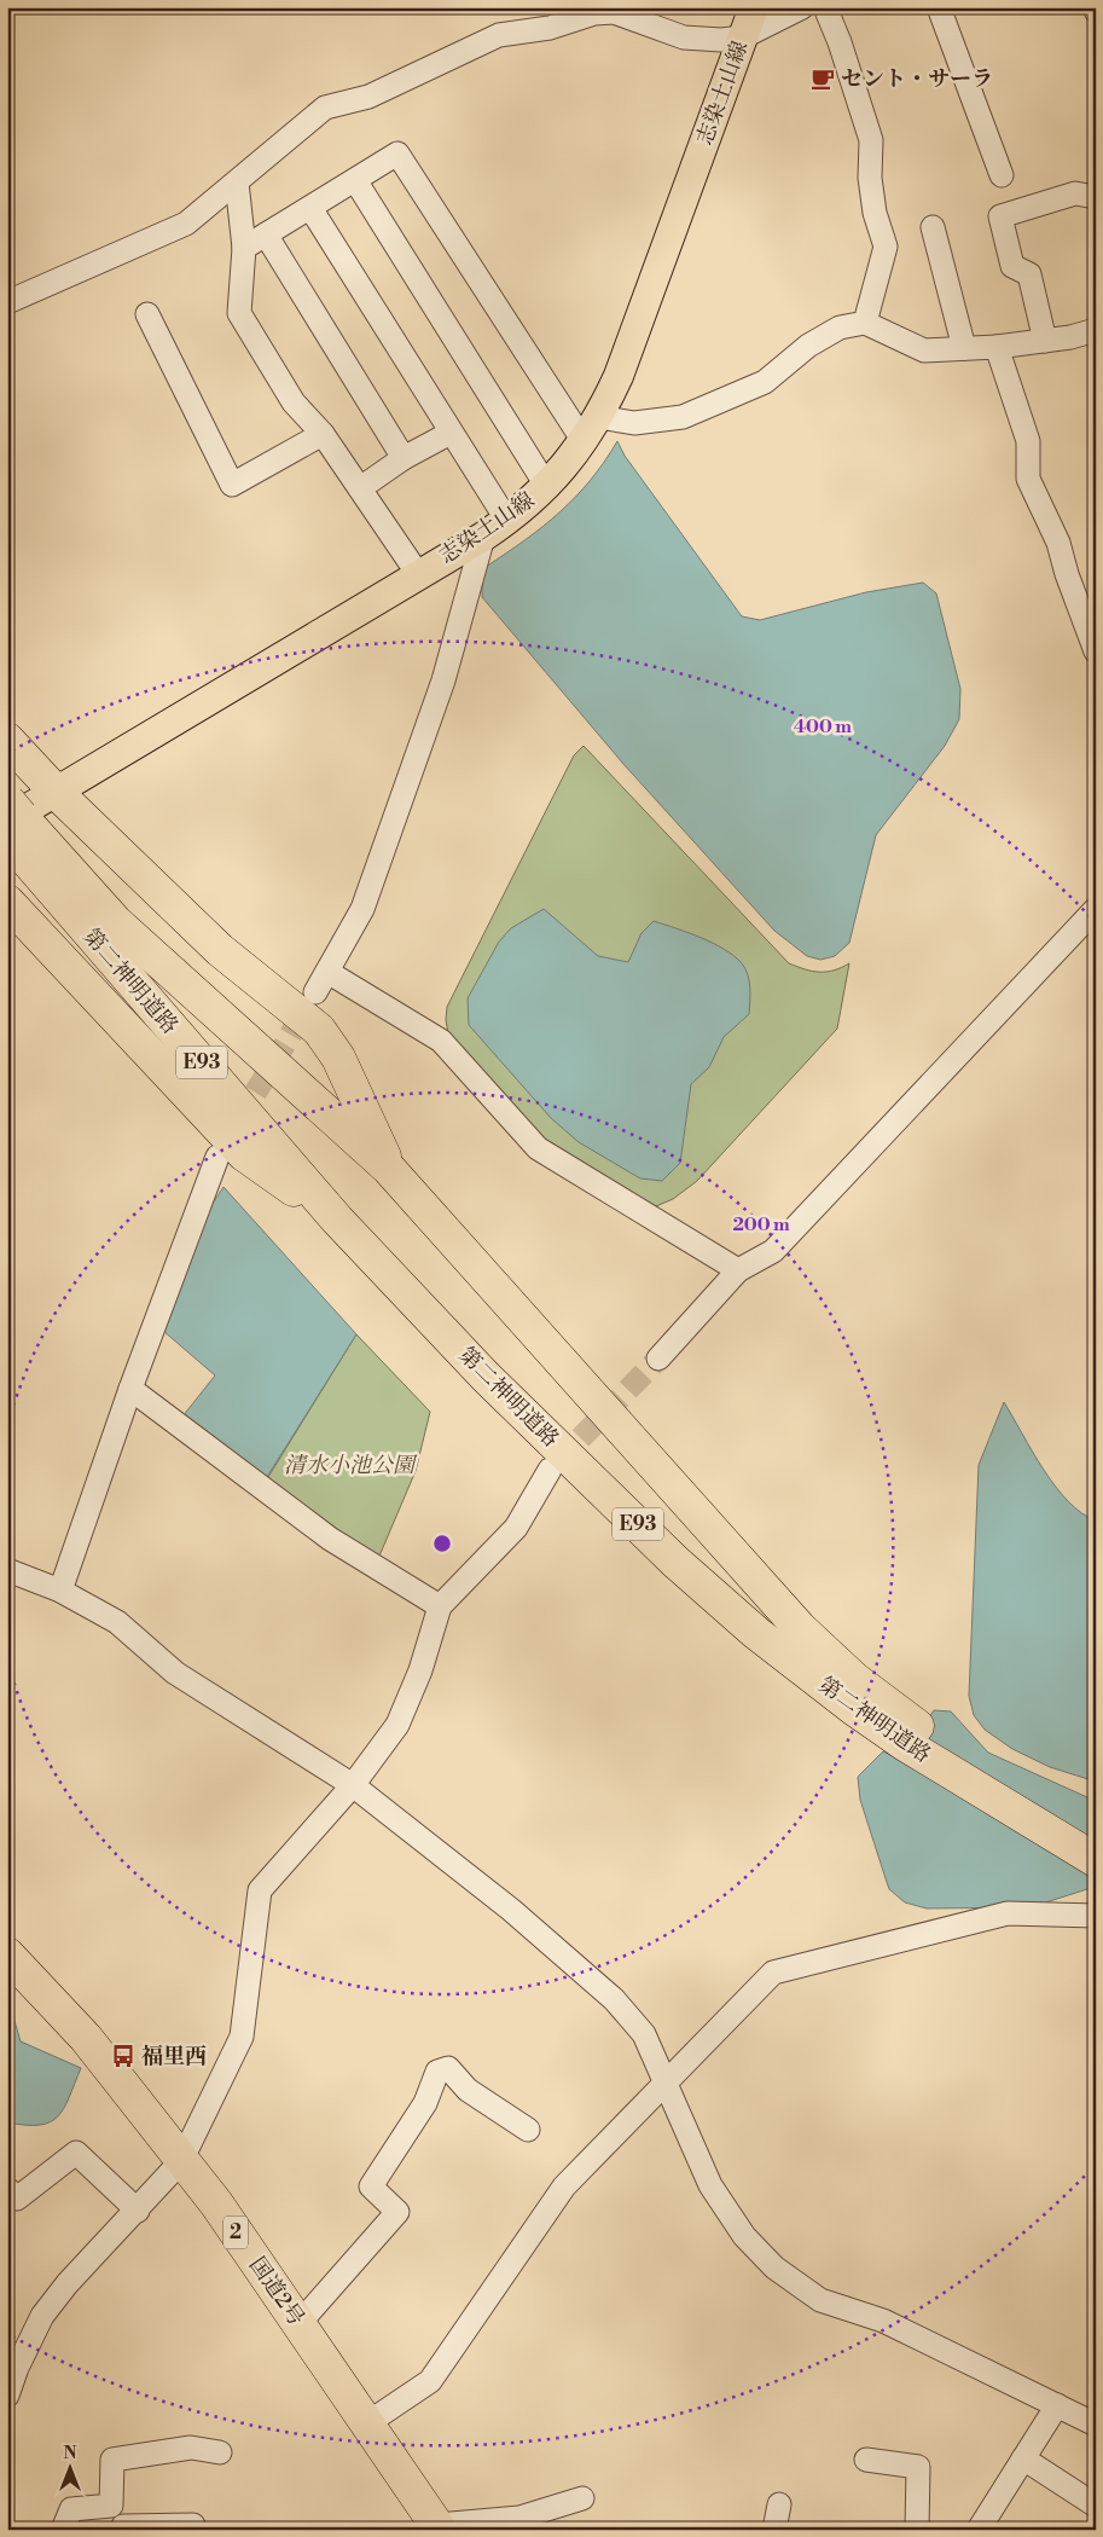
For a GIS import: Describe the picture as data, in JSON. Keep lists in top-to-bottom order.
{
  "streets": {
    "highway": [
      "第二神明道路",
      "E93",
      "2",
      "国道2号"
    ],
    "main road": ["志染土山線"]
  },
  "crossings": [
    ["志染土山線", "第二神明道路"]
  ],
  "parks": ["清水小池公園"],
  "places": {
    "cafe": ["セント・サーラ"],
    "bus stop": ["福里西"]
  },
  "north": "top",
  "rings": ["400 m", "200 m"]
}
